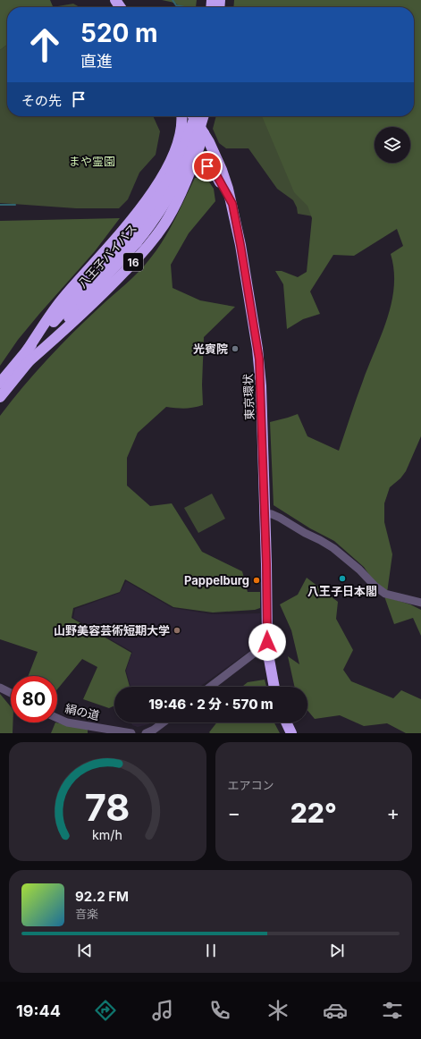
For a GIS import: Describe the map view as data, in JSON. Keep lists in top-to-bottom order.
{
  "streets": {
    "highway": ["八王子バイパス", "16", "東京環状"],
    "street": ["絹の道"]
  },
  "crossings": [
    ["八王子バイパス", "16"],
    ["16", "東京環状"]
  ],
  "parks": ["まや霊園"],
  "places": [
    "光賓院",
    "八王子日本閣",
    "Pappelburg",
    "山野美容芸術短期大学"
  ],
  "page": {
    "turn": ["520 m", "直進"],
    "then": "その先",
    "limit": "80",
    "trip": "19:46 · 2 分 · 570 m",
    "tile": "エアコン",
    "heat": ["−", "22°", "+"],
    "song": ["92.2 FM", "音楽"],
    "tabs": "19:44",
    "gauge": ["78", "km/h"]
  }
}
